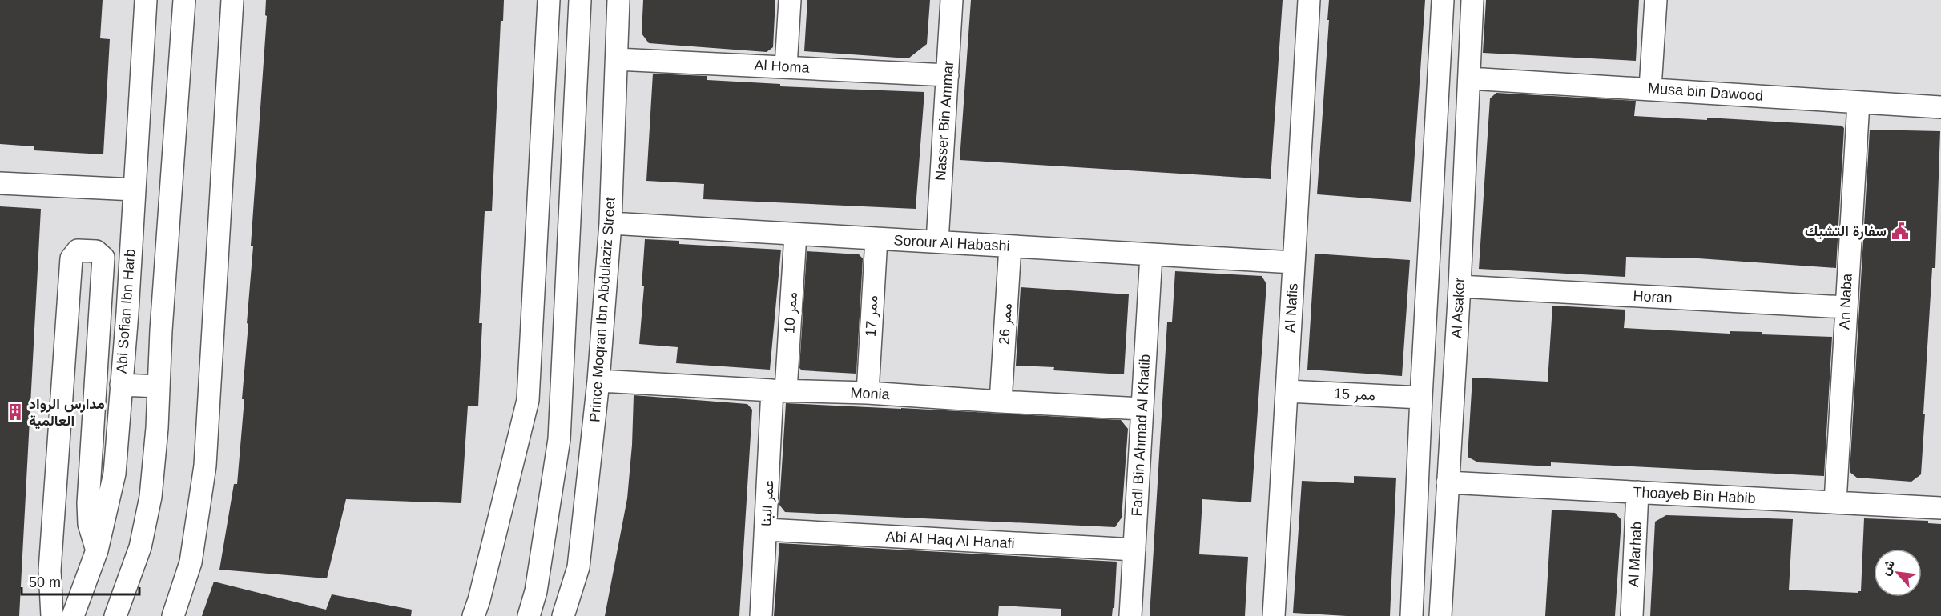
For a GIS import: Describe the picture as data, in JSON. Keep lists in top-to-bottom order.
{
  "streets": {
    "street": [
      "Al Homa",
      "Musa bin Dawood",
      "Nasser Bin Ammar",
      "Sorour Al Habashi",
      "Horan",
      "An Naba",
      "Al Nafis",
      "Al Asaker",
      "Prince Moqran Ibn Abdulaziz Street",
      "Abi Sofian Ibn Harb",
      "ممر 10",
      "ممر 17",
      "ممر 26",
      "Monia",
      "ممر 15",
      "Fadl Bin Ahmad Al Khatib",
      "Thoayeb Bin Habib",
      "عمر البنا",
      "Abi Al Haq Al Hanafi",
      "Al Marhab"
    ]
  },
  "crossings": [
    ["Al Homa", "Nasser Bin Ammar"],
    ["Al Homa", "Prince Moqran Ibn Abdulaziz Street"],
    ["Musa bin Dawood", "An Naba"],
    ["Musa bin Dawood", "Al Asaker"],
    ["Nasser Bin Ammar", "Sorour Al Habashi"],
    ["Sorour Al Habashi", "Al Nafis"],
    ["Sorour Al Habashi", "Prince Moqran Ibn Abdulaziz Street"],
    ["Sorour Al Habashi", "ممر 10"],
    ["Sorour Al Habashi", "ممر 17"],
    ["Sorour Al Habashi", "ممر 26"],
    ["Sorour Al Habashi", "Fadl Bin Ahmad Al Khatib"],
    ["Horan", "An Naba"],
    ["Horan", "Al Asaker"],
    ["An Naba", "Thoayeb Bin Habib"],
    ["Al Nafis", "ممر 15"],
    ["Al Asaker", "Thoayeb Bin Habib"],
    ["Prince Moqran Ibn Abdulaziz Street", "Monia"],
    ["ممر 10", "Monia"],
    ["ممر 10", "عمر البنا"],
    ["ممر 17", "Monia"],
    ["ممر 26", "Monia"],
    ["Monia", "Fadl Bin Ahmad Al Khatib"],
    ["Monia", "عمر البنا"],
    ["Fadl Bin Ahmad Al Khatib", "Abi Al Haq Al Hanafi"],
    ["Thoayeb Bin Habib", "Al Marhab"],
    ["عمر البنا", "Abi Al Haq Al Hanafi"]
  ],
  "places": {
    "public building": ["سفارة التشيك"],
    "building": ["مدارس الرواد العالمية"]
  },
  "scale_bar": "50 m",
  "north": "top left"
}
